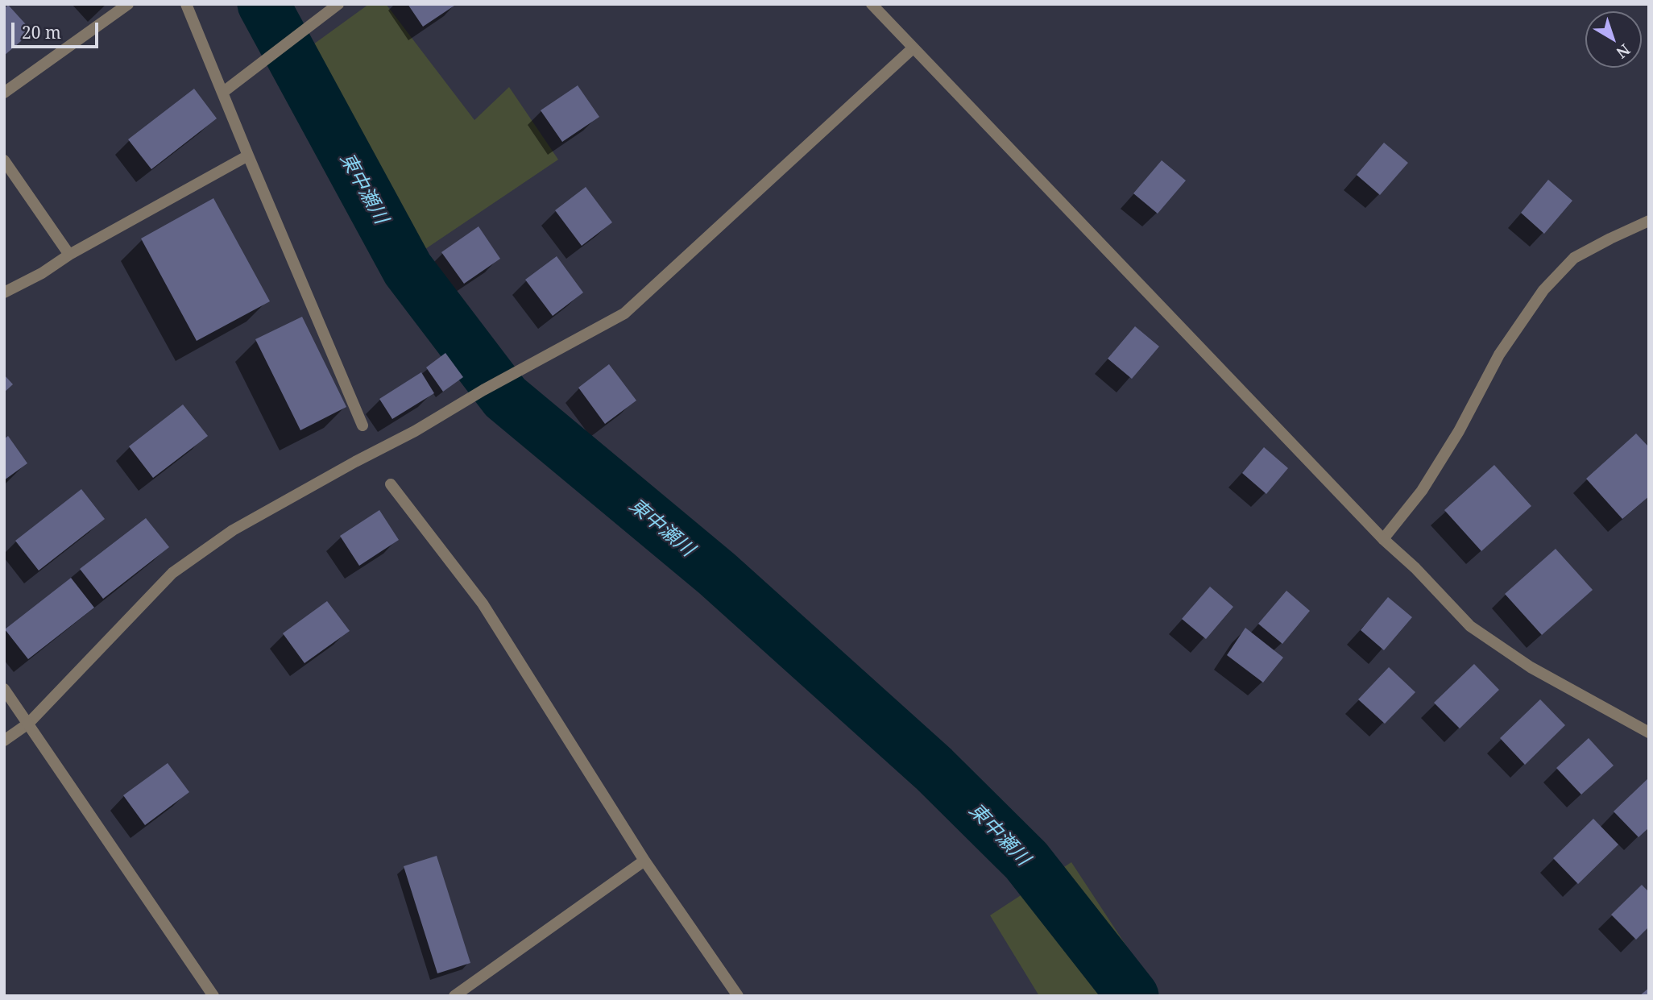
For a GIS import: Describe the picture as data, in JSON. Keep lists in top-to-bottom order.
{
  "water": ["東中瀬川"],
  "scale_bar": "20 m",
  "north": "bottom right"
}
